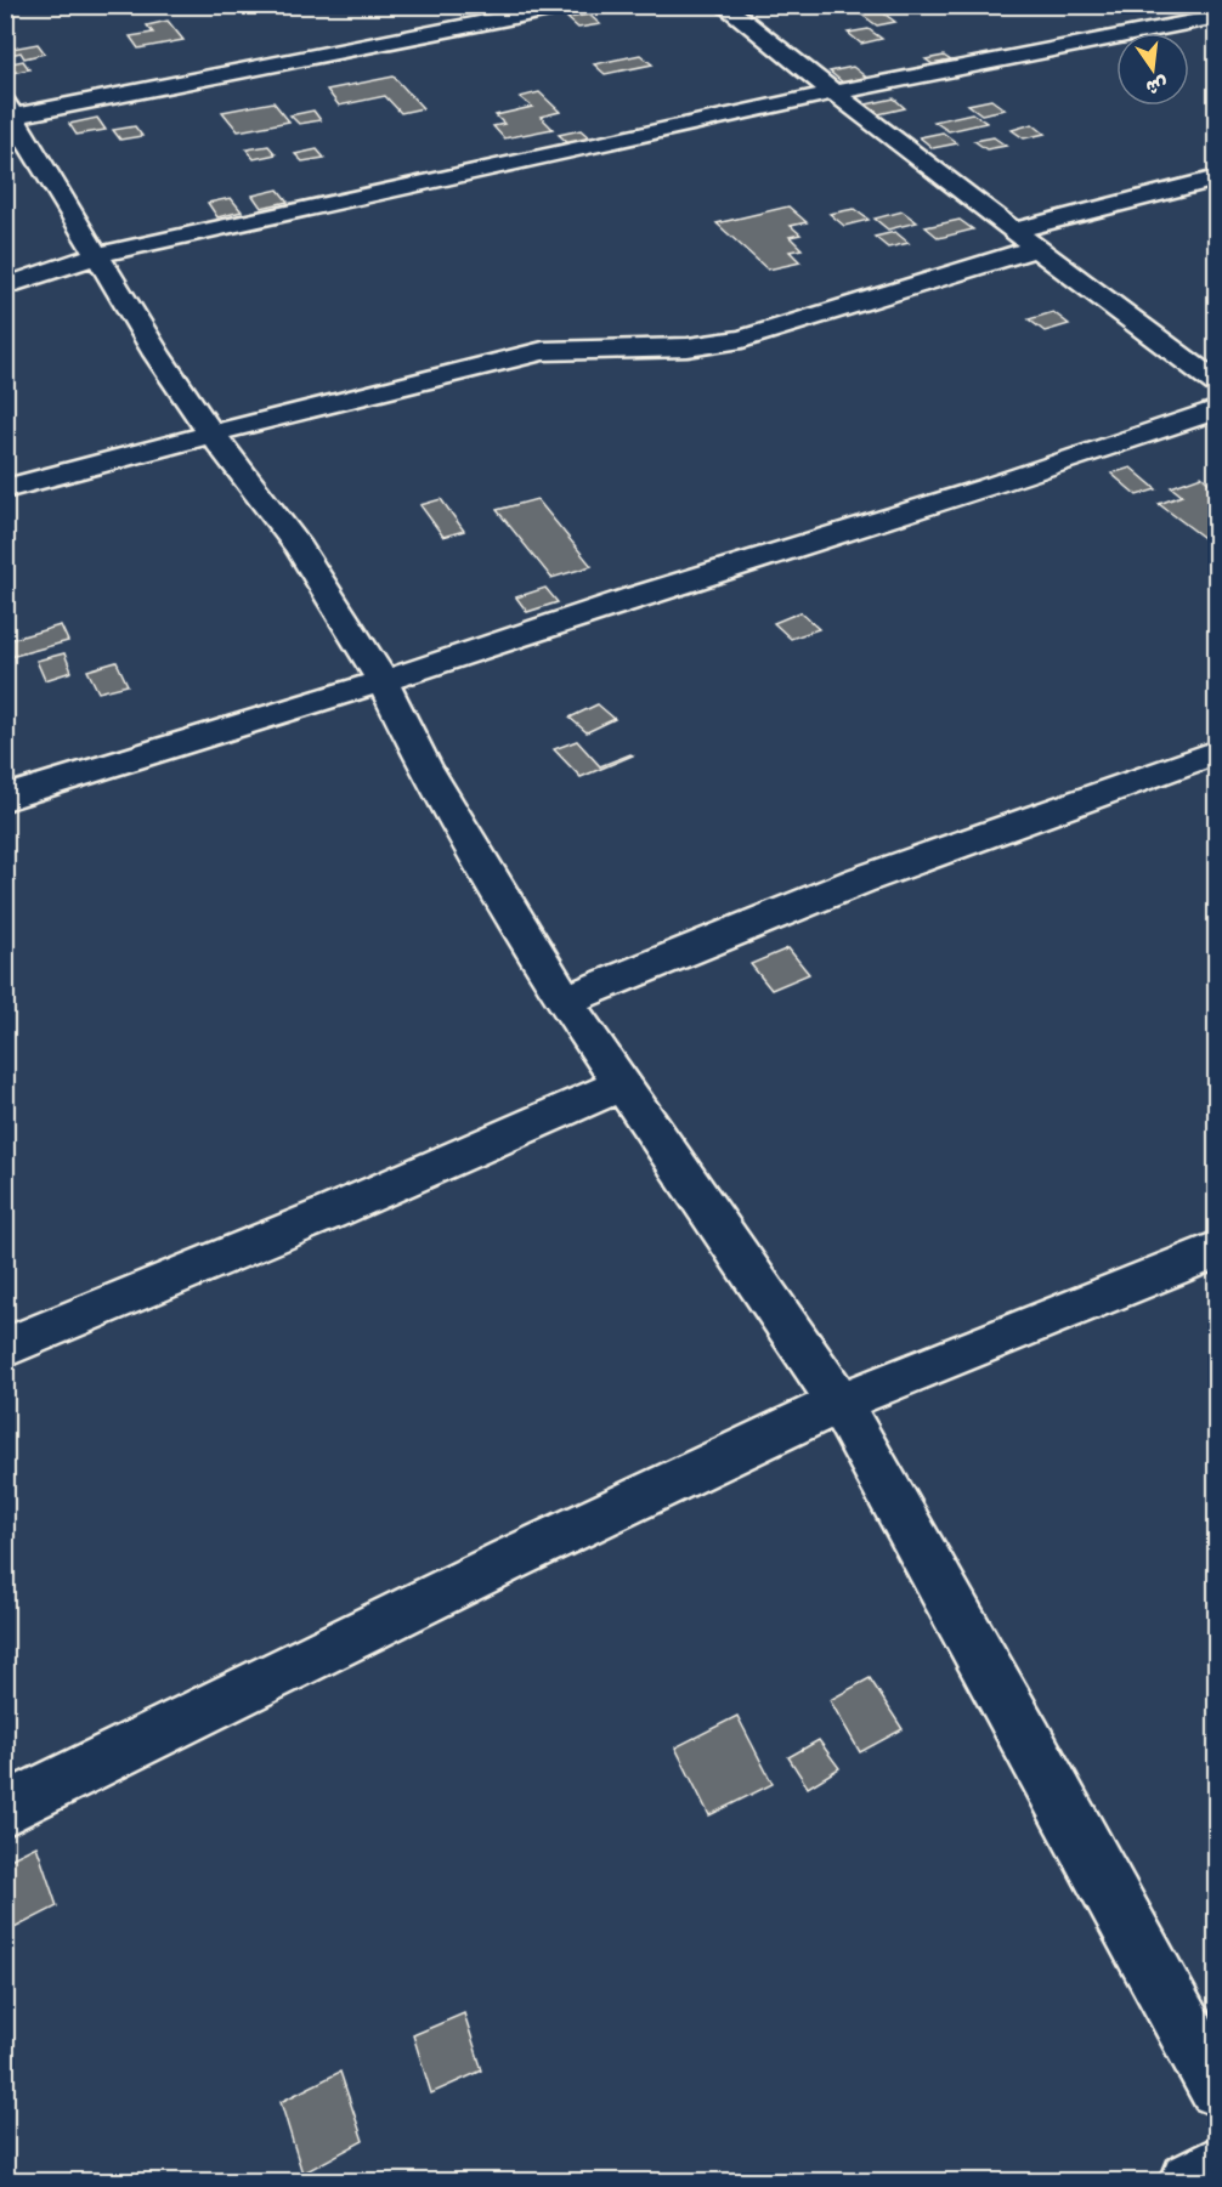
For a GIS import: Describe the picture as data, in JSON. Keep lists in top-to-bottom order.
{
  "north": "bottom"
}
